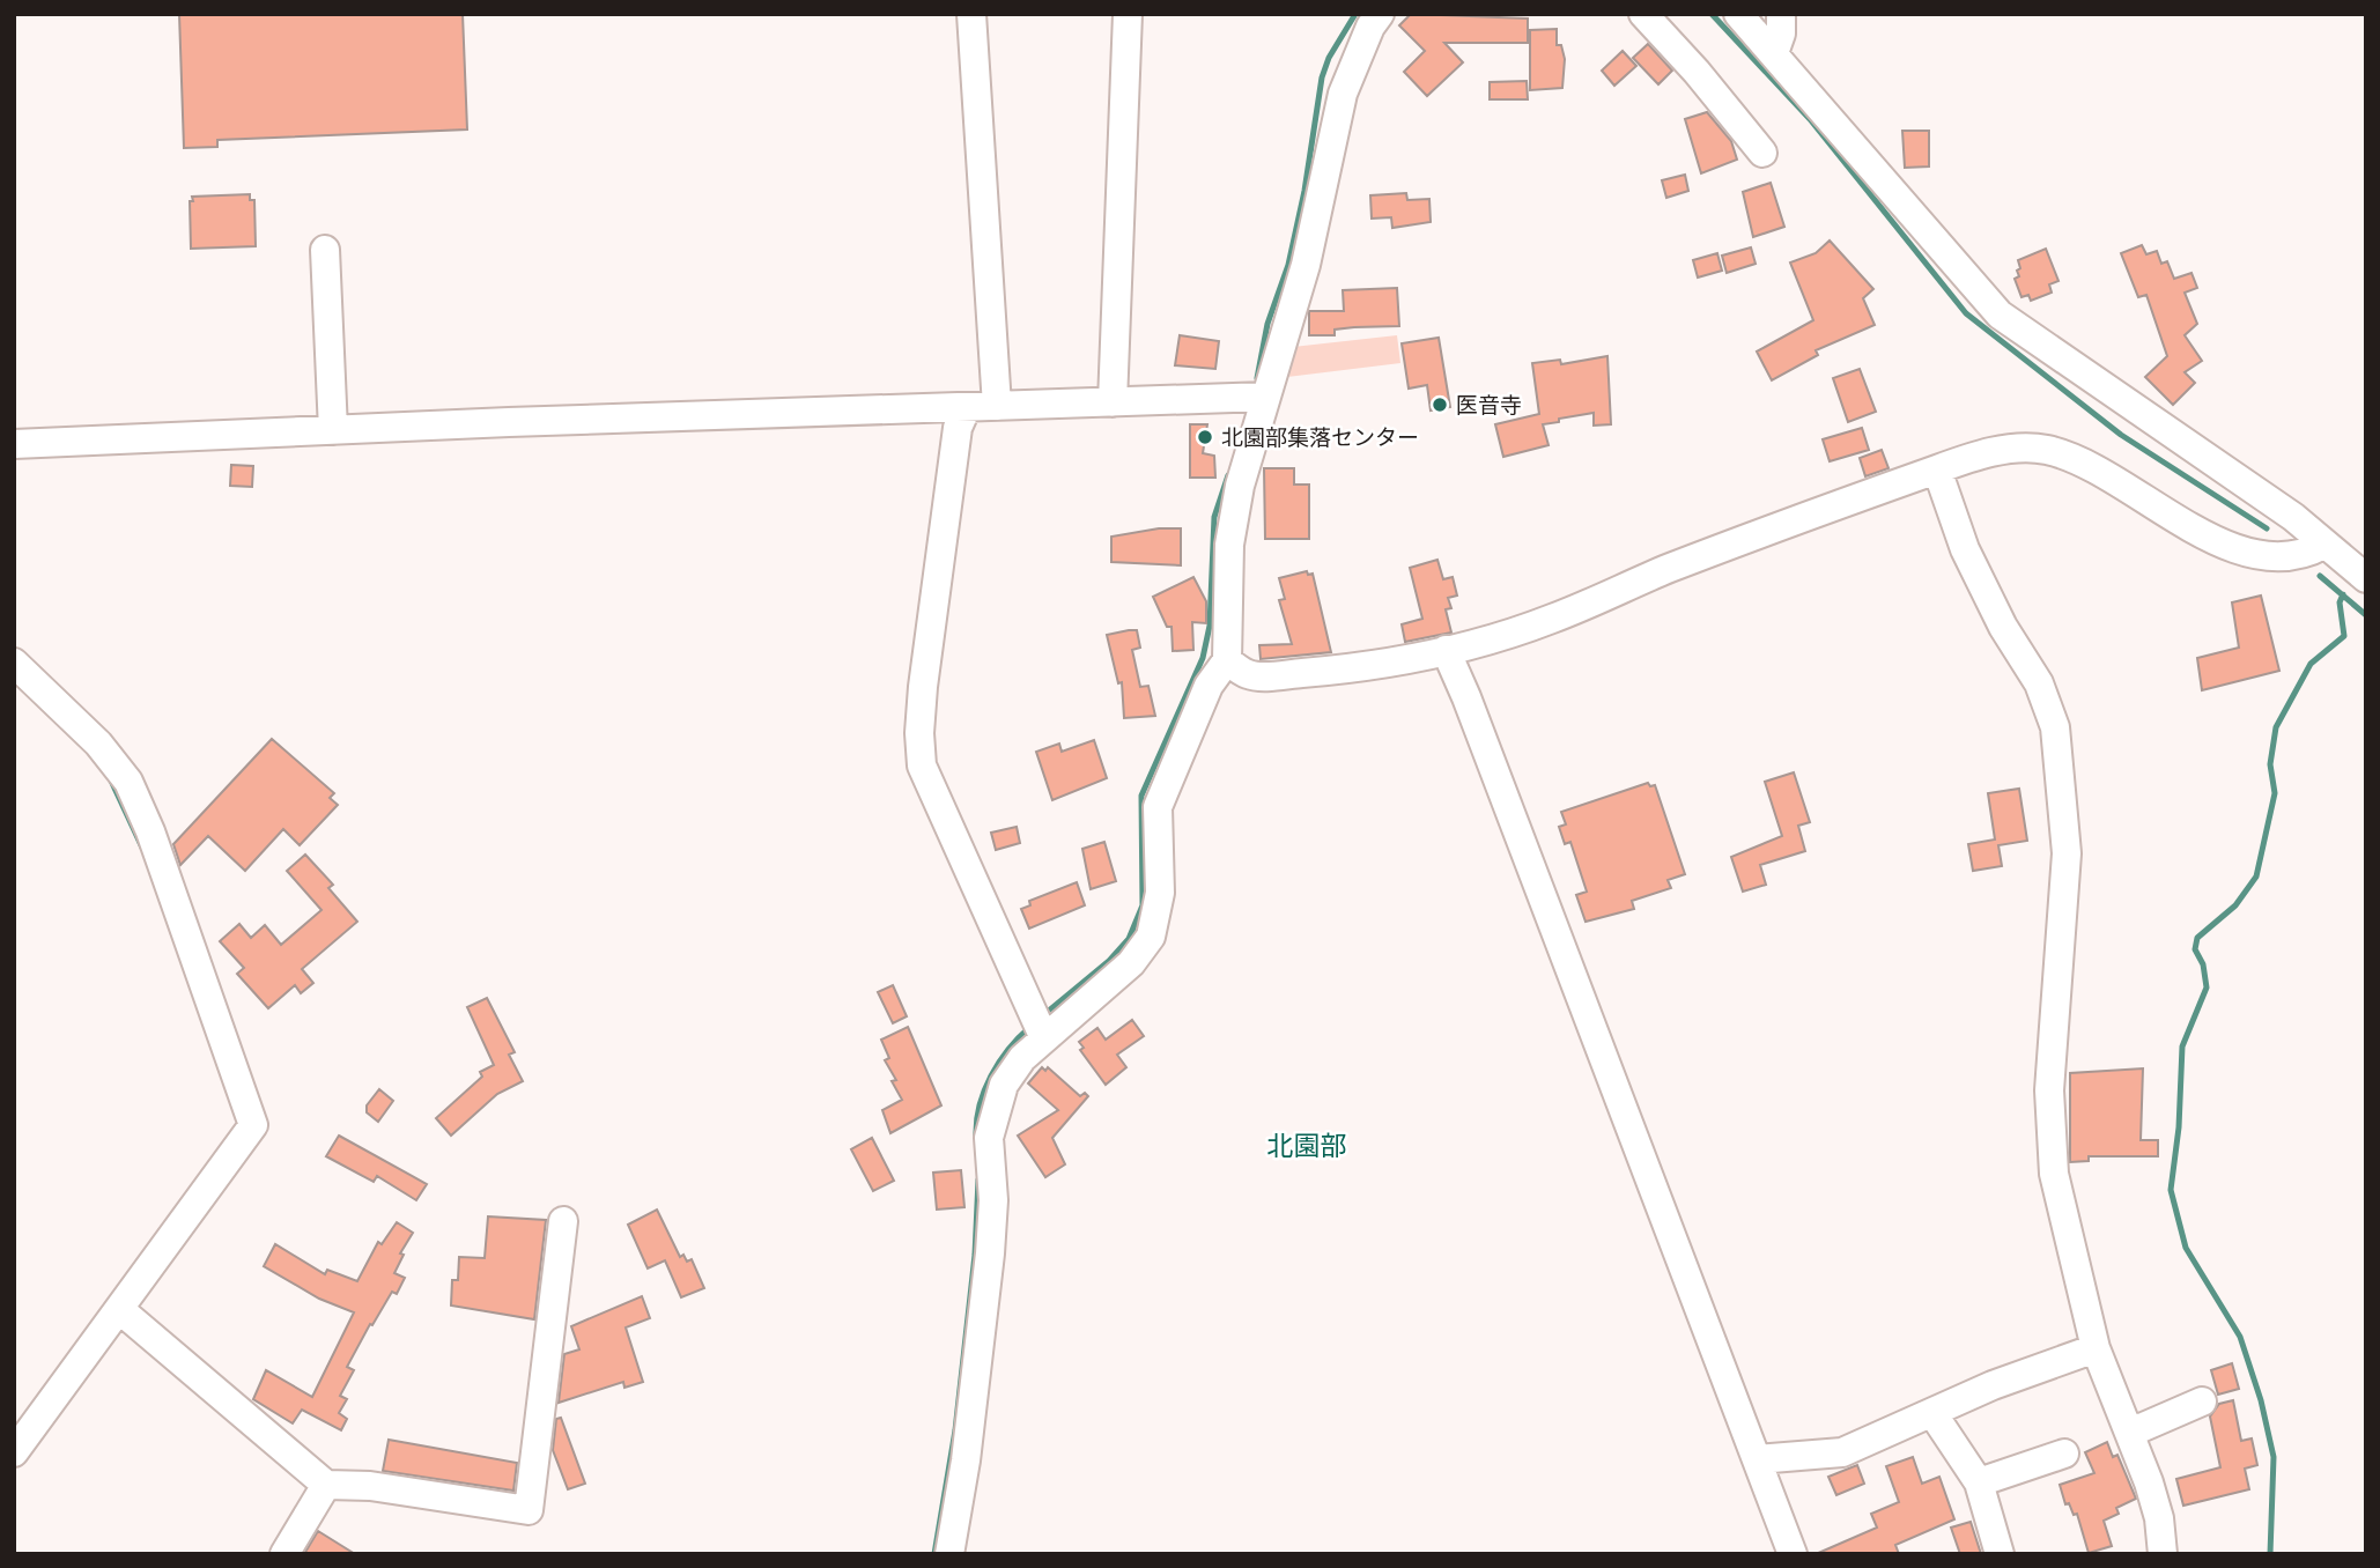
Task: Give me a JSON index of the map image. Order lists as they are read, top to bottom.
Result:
{
  "districts": ["北園部"],
  "places": ["医音寺", "北園部集落センター"]
}
